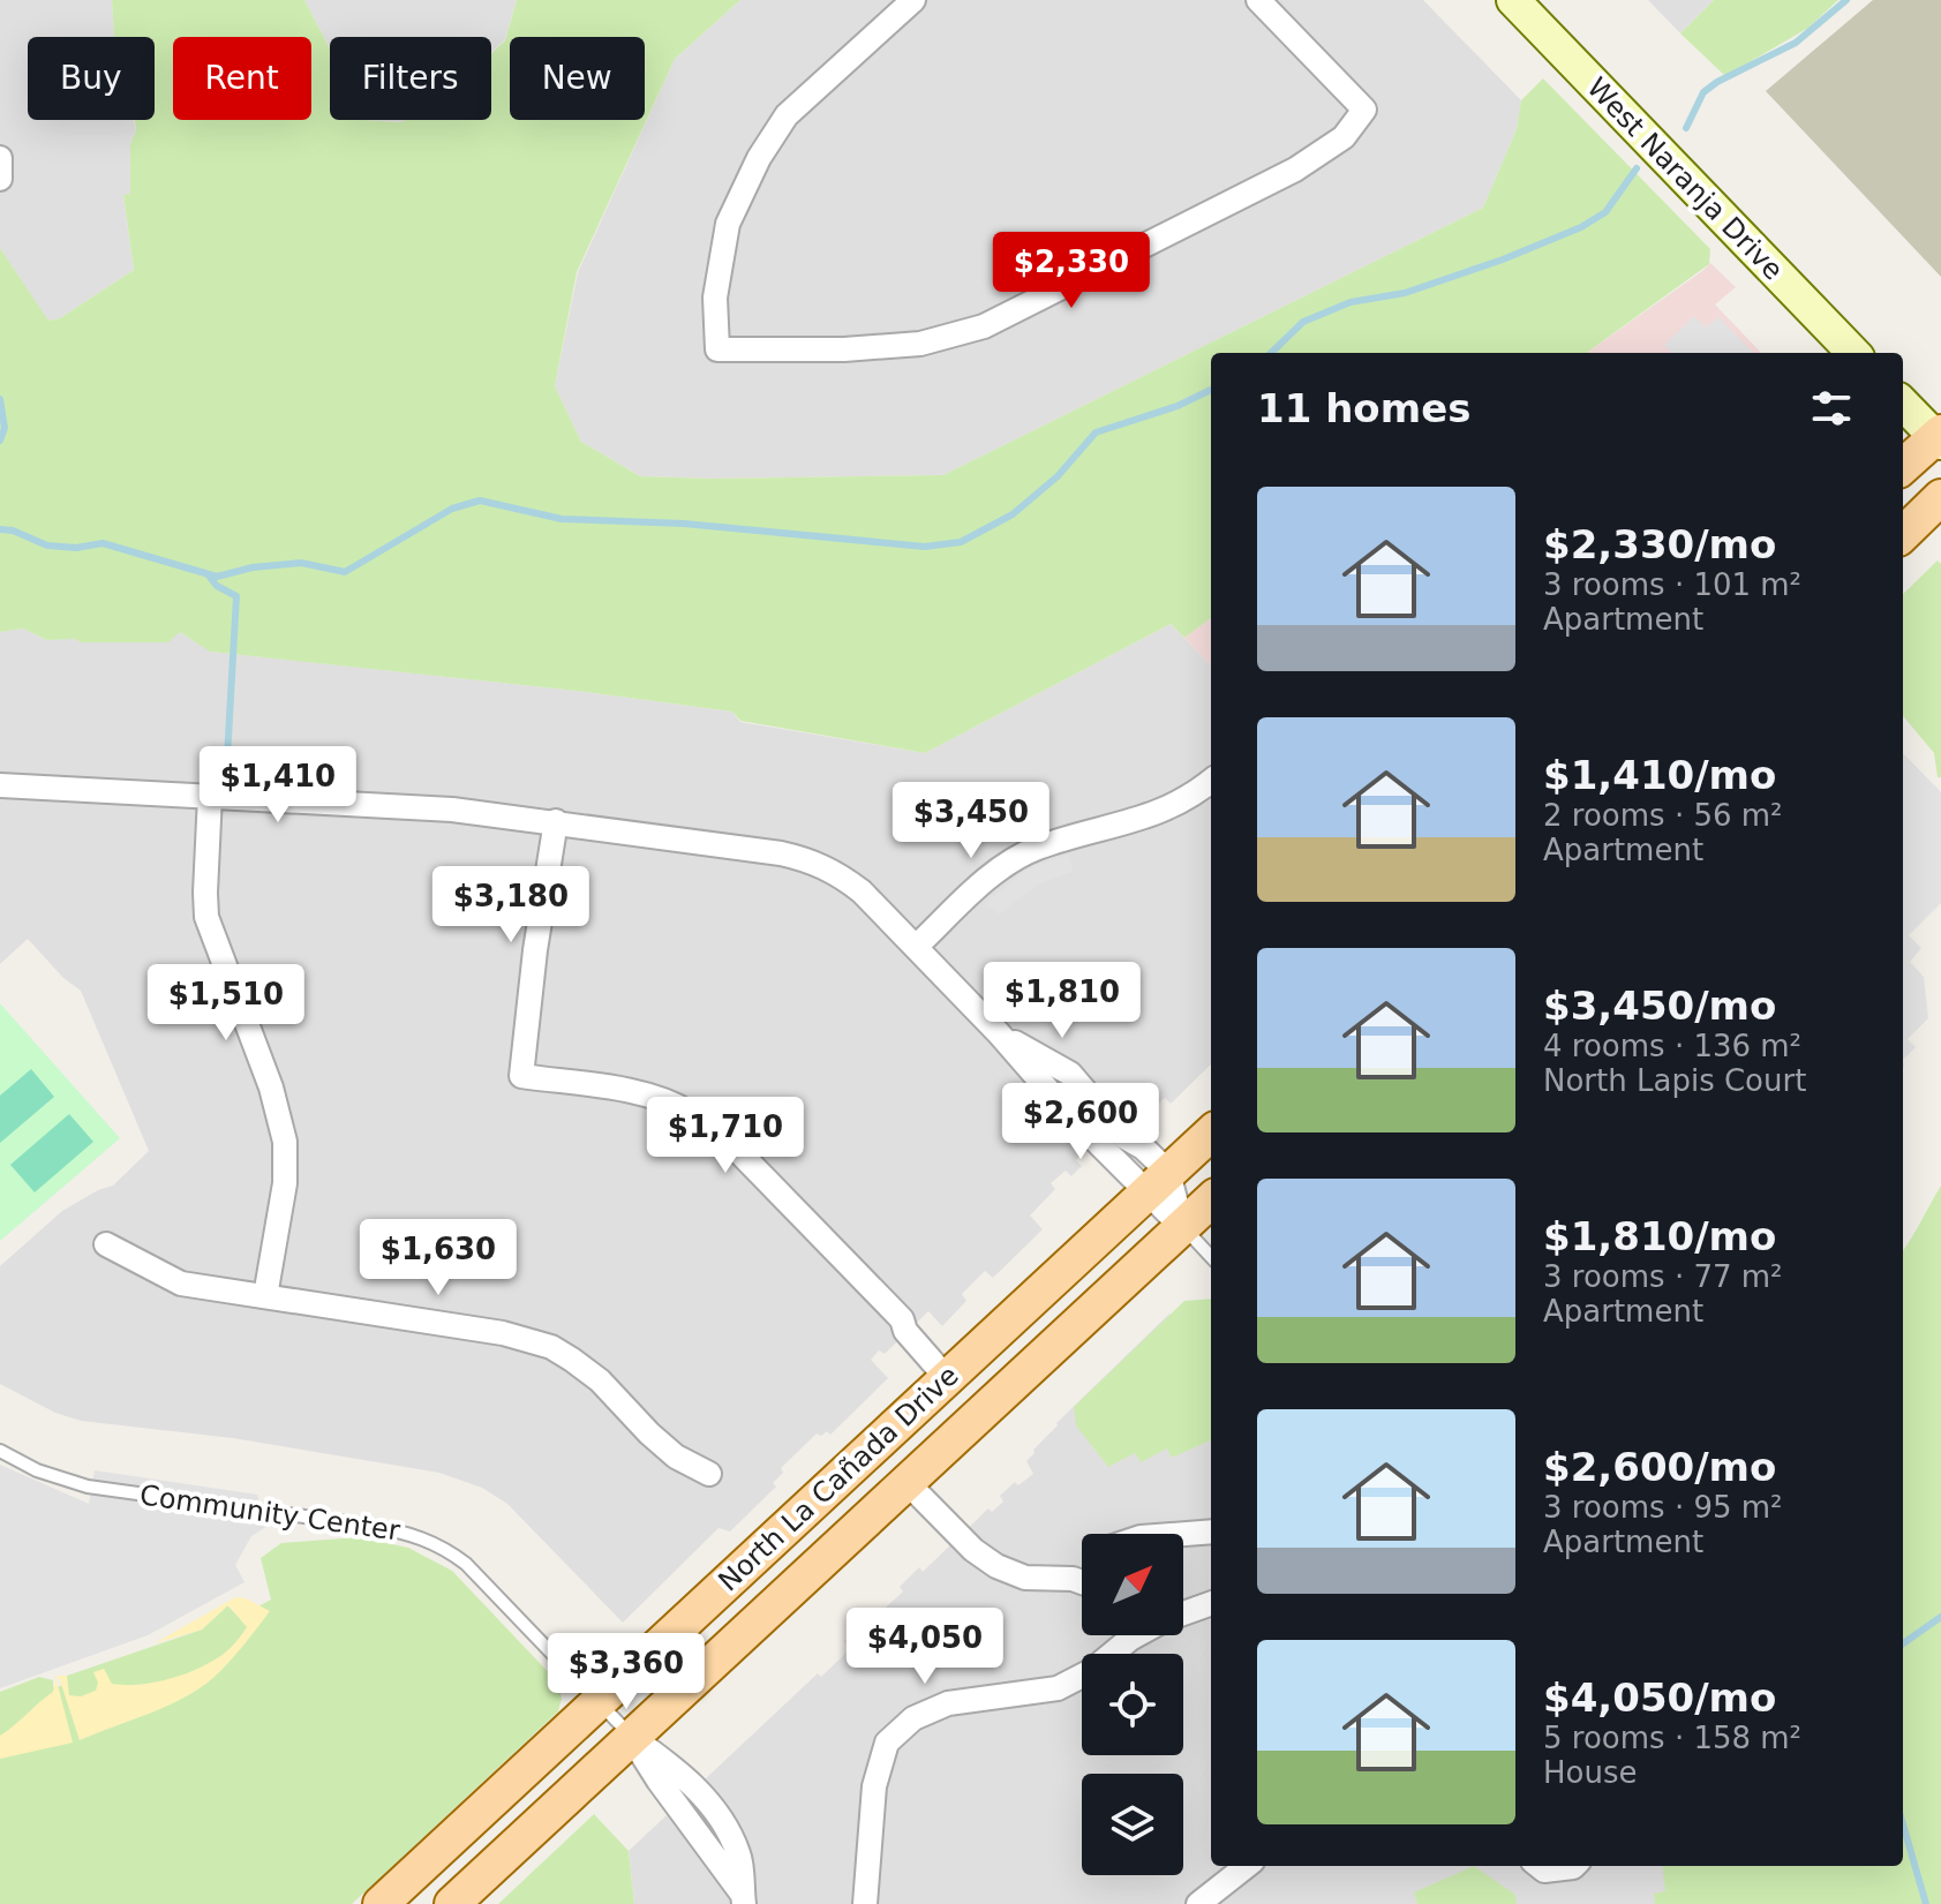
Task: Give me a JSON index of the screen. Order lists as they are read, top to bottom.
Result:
{
  "streets": {
    "main road": ["North La Cañada Drive"],
    "street": ["West Naranja Drive", "Community Center"]
  },
  "crossings": [
    ["North La Cañada Drive", "Community Center"]
  ],
  "north": "top right",
  "page": {
    "chip": [
      "Buy",
      "Rent",
      "Filters",
      "New"
    ],
    "price": [
      "$2,330",
      "$1,410",
      "$3,450",
      "$3,180",
      "$1,810",
      "$1,510",
      "$2,600",
      "$1,710",
      "$1,630",
      "$4,050",
      "$3,360"
    ],
    "heading": "11 homes",
    "list": [
      {
        "name": "$2,330/mo",
        "note": "3 rooms · 101 m² · Apartment"
      },
      {
        "name": "$1,410/mo",
        "note": "2 rooms · 56 m² · Apartment"
      },
      {
        "name": "$3,450/mo",
        "note": "4 rooms · 136 m² · North Lapis Court"
      },
      {
        "name": "$1,810/mo",
        "note": "3 rooms · 77 m² · Apartment"
      },
      {
        "name": "$2,600/mo",
        "note": "3 rooms · 95 m² · Apartment"
      },
      {
        "name": "$4,050/mo",
        "note": "5 rooms · 158 m² · House"
      }
    ]
  }
}
